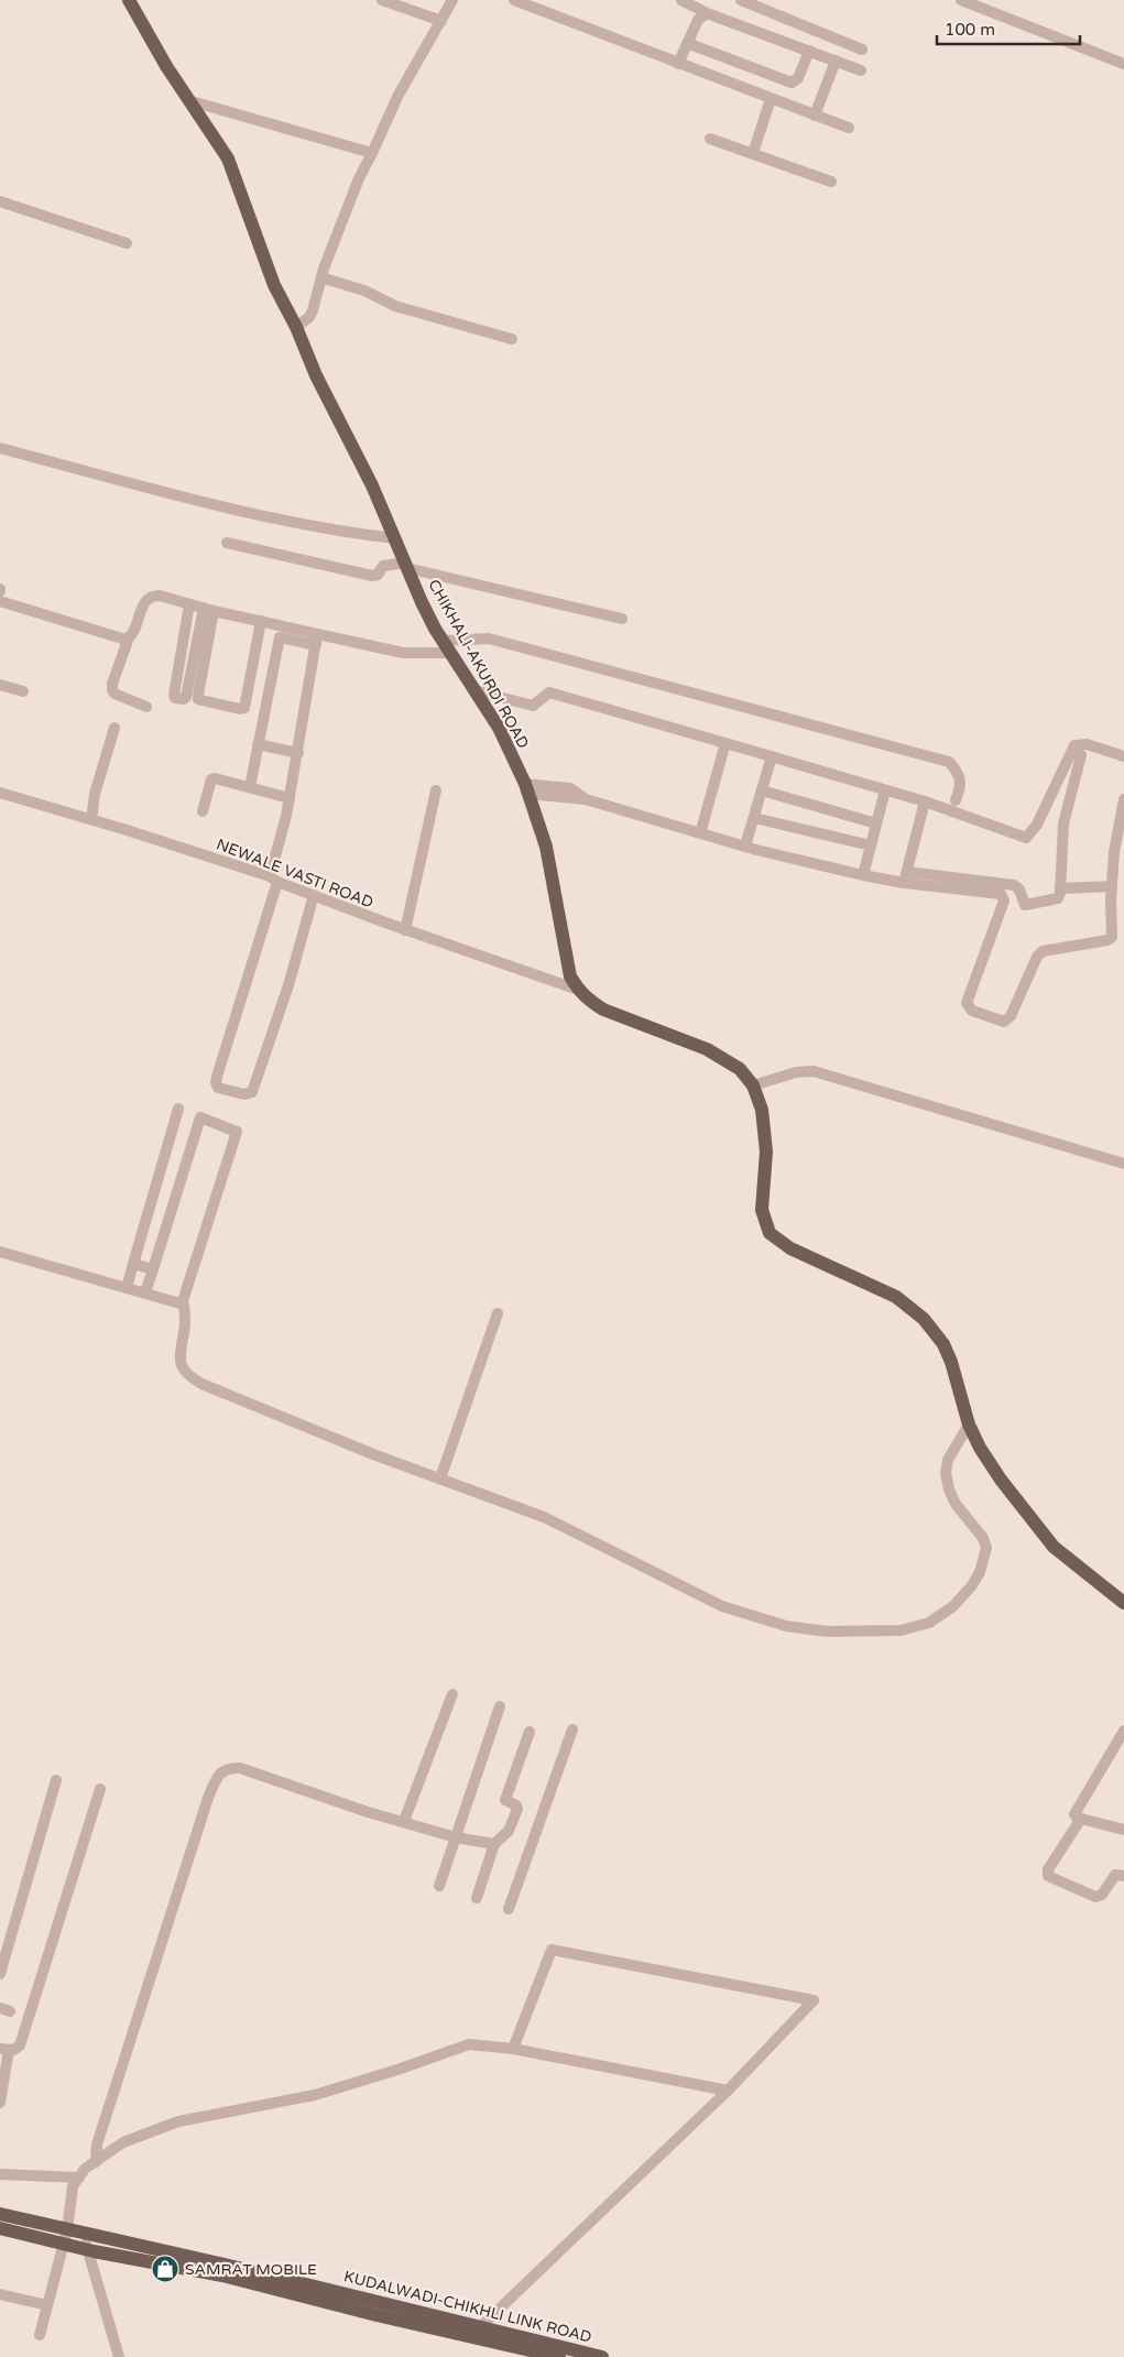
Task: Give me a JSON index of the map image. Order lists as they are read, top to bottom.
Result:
{
  "streets": {
    "main road": ["CHIKHALI-AKURDI ROAD", "KUDALWADI-CHIKHLI LINK ROAD"],
    "street": ["NEWALE VASTI ROAD"]
  },
  "crossings": [
    ["CHIKHALI-AKURDI ROAD", "NEWALE VASTI ROAD"]
  ],
  "places": {
    "shop": ["SAMRAT MOBILE"]
  },
  "scale_bar": "100 m"
}
